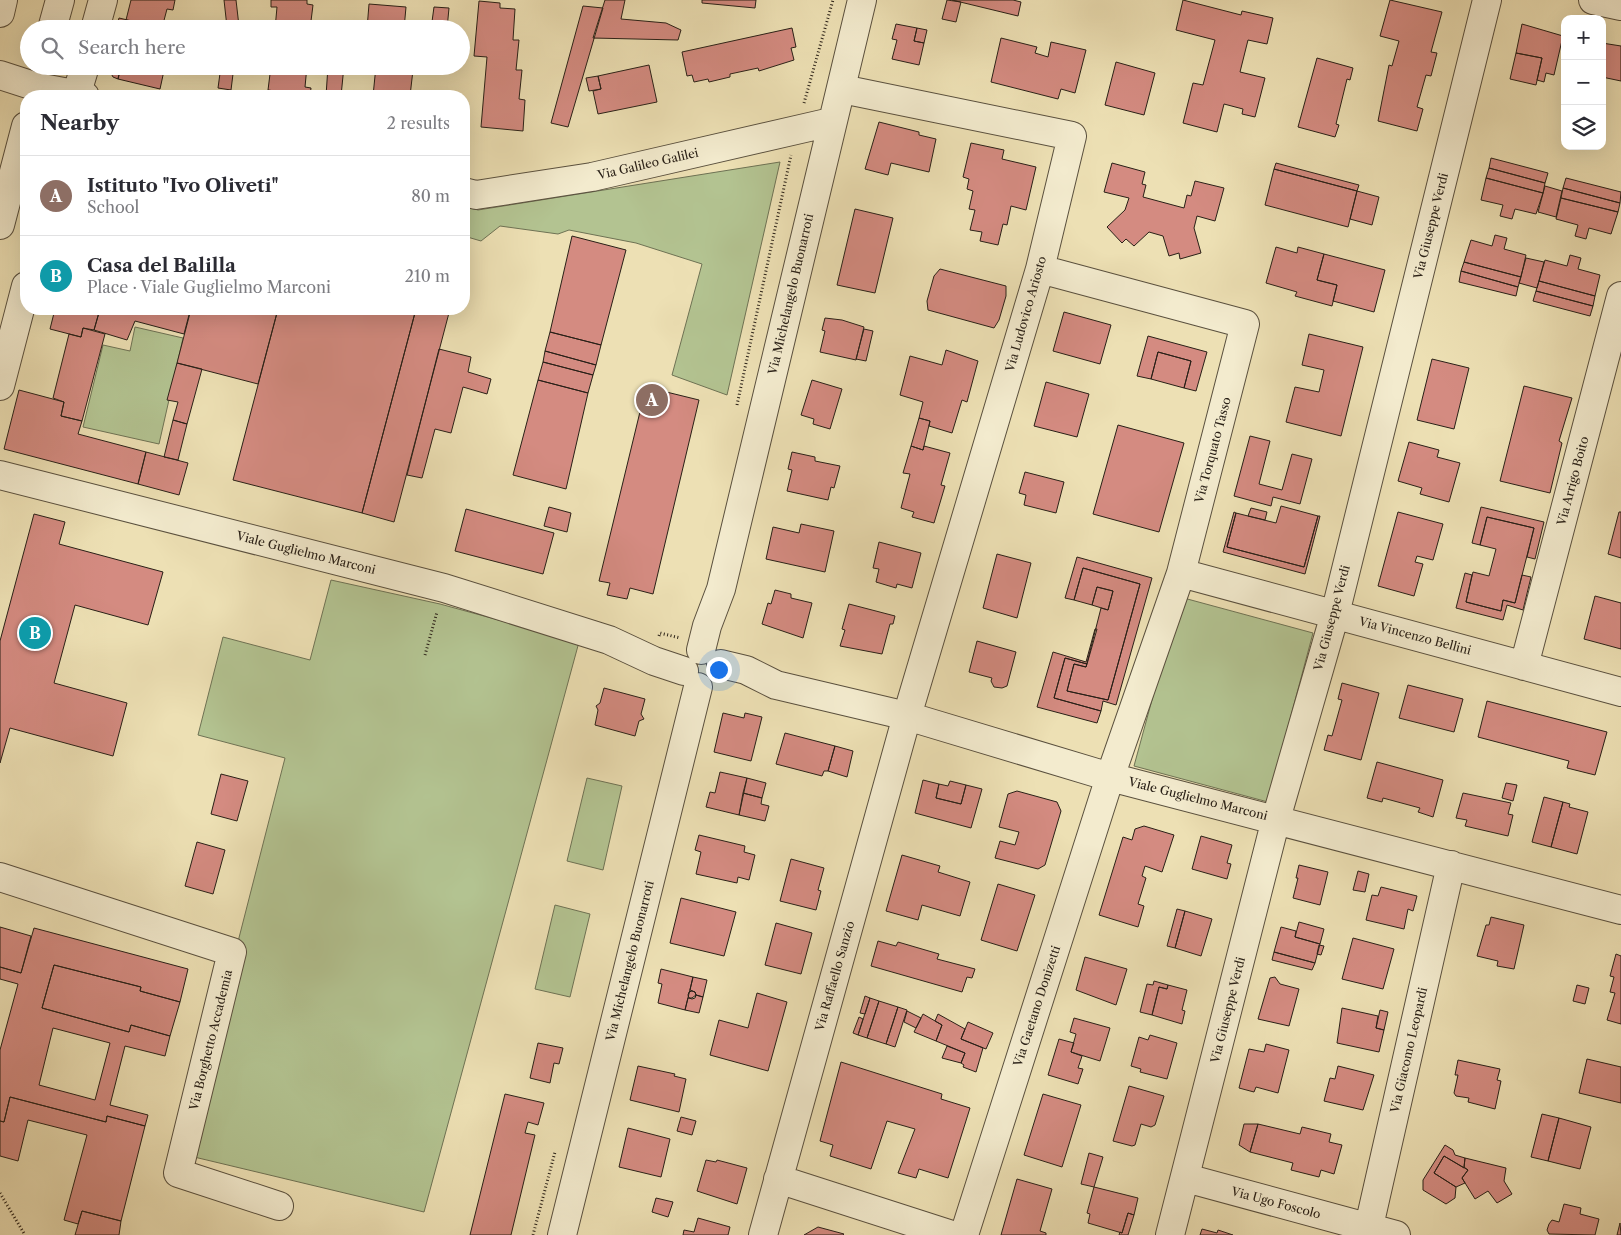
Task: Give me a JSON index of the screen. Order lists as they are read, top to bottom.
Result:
{
  "streets": {
    "street": [
      "Via Galileo Galilei",
      "Via Giuseppe Verdi",
      "Via Michelangelo Buonarroti",
      "Via Ludovico Ariosto",
      "Via Torquato Tasso",
      "Via Arrigo Boito",
      "Viale Guglielmo Marconi",
      "Via Vincenzo Bellini",
      "Via Raffaello Sanzio",
      "Via Gaetano Donizetti",
      "Via Borghetto Accademia",
      "Via Giacomo Leopardi",
      "Via Ugo Foscolo"
    ]
  },
  "crossings": [
    ["Via Galileo Galilei", "Via Michelangelo Buonarroti"],
    ["Via Giuseppe Verdi", "Viale Guglielmo Marconi"],
    ["Via Giuseppe Verdi", "Via Vincenzo Bellini"],
    ["Via Giuseppe Verdi", "Via Ugo Foscolo"],
    ["Via Michelangelo Buonarroti", "Via Ludovico Ariosto"],
    ["Via Michelangelo Buonarroti", "Viale Guglielmo Marconi"],
    ["Via Ludovico Ariosto", "Via Torquato Tasso"],
    ["Via Ludovico Ariosto", "Viale Guglielmo Marconi"],
    ["Via Ludovico Ariosto", "Via Raffaello Sanzio"],
    ["Via Torquato Tasso", "Viale Guglielmo Marconi"],
    ["Via Torquato Tasso", "Via Vincenzo Bellini"],
    ["Via Torquato Tasso", "Via Gaetano Donizetti"],
    ["Via Arrigo Boito", "Via Vincenzo Bellini"],
    ["Viale Guglielmo Marconi", "Via Raffaello Sanzio"],
    ["Viale Guglielmo Marconi", "Via Gaetano Donizetti"],
    ["Viale Guglielmo Marconi", "Via Giacomo Leopardi"],
    ["Via Giacomo Leopardi", "Via Ugo Foscolo"]
  ],
  "page": {
    "map_buttons": ["+", "−"],
    "search": "Search here",
    "heading": ["Nearby", "2 results"],
    "list": [
      {
        "mark": "A",
        "name": "Istituto \"Ivo Oliveti\"",
        "note": "School",
        "value": "80 m"
      },
      {
        "mark": "B",
        "name": "Casa del Balilla",
        "note": "Place · Viale Guglielmo Marconi",
        "value": "210 m"
      }
    ],
    "pins": ["A", "B"]
  }
}
